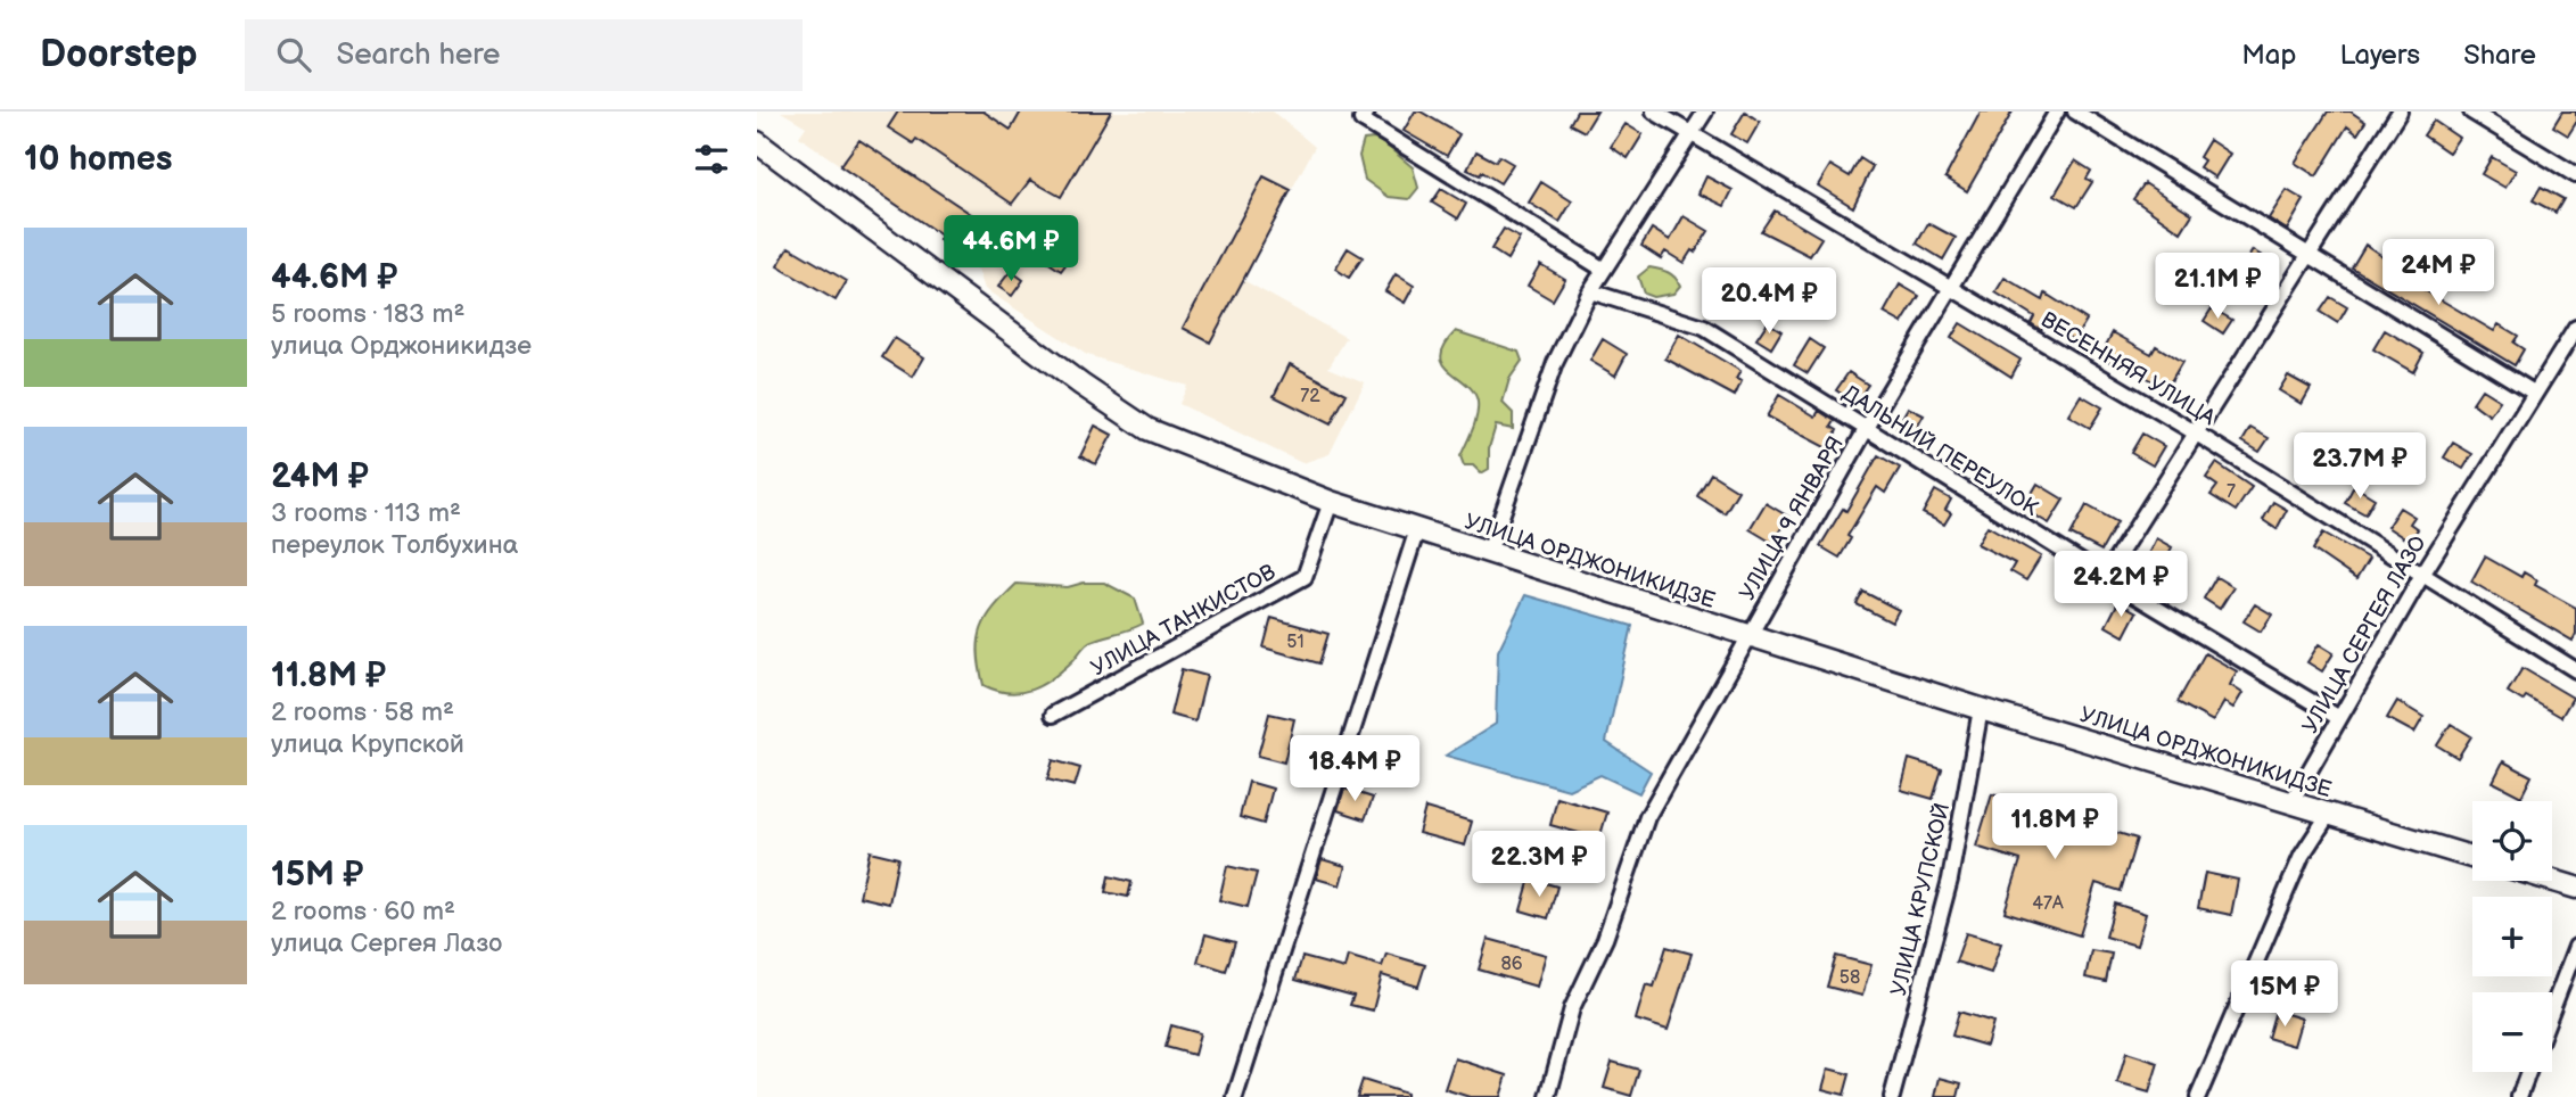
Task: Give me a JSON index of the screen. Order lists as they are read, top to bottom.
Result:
{
  "streets": {
    "main road": ["УЛИЦА ОРДЖОНИКИДЗЕ"],
    "street": [
      "ВЕСЕННЯЯ УЛИЦА",
      "ДАЛЬНИЙ ПЕРЕУЛОК",
      "УЛИЦА 9 ЯНВАРЯ",
      "УЛИЦА ТАНКИСТОВ",
      "УЛИЦА СЕРГЕЯ ЛАЗО",
      "УЛИЦА КРУПСКОЙ"
    ]
  },
  "crossings": [
    ["ВЕСЕННЯЯ УЛИЦА", "УЛИЦА 9 ЯНВАРЯ"],
    ["ВЕСЕННЯЯ УЛИЦА", "УЛИЦА СЕРГЕЯ ЛАЗО"],
    ["ДАЛЬНИЙ ПЕРЕУЛОК", "УЛИЦА 9 ЯНВАРЯ"],
    ["ДАЛЬНИЙ ПЕРЕУЛОК", "УЛИЦА СЕРГЕЯ ЛАЗО"],
    ["УЛИЦА 9 ЯНВАРЯ", "УЛИЦА ОРДЖОНИКИДЗЕ"],
    ["УЛИЦА ОРДЖОНИКИДЗЕ", "УЛИЦА ТАНКИСТОВ"],
    ["УЛИЦА ОРДЖОНИКИДЗЕ", "УЛИЦА СЕРГЕЯ ЛАЗО"],
    ["УЛИЦА ОРДЖОНИКИДЗЕ", "УЛИЦА КРУПСКОЙ"]
  ],
  "house_numbers": [
    "72",
    "7",
    "51",
    "47А",
    "86",
    "58"
  ],
  "page": {
    "header": "Doorstep",
    "search": "Search here",
    "nav": ["Map", "Layers", "Share"],
    "heading": "10 homes",
    "list": [
      {
        "name": "44.6M ₽",
        "note": "5 rooms · 183 m² · улица Орджоникидзе"
      },
      {
        "name": "24M ₽",
        "note": "3 rooms · 113 m² · переулок Толбухина"
      },
      {
        "name": "11.8M ₽",
        "note": "2 rooms · 58 m² · улица Крупской"
      },
      {
        "name": "15M ₽",
        "note": "2 rooms · 60 m² · улица Сергея Лазо"
      }
    ],
    "price": [
      "44.6M ₽",
      "24M ₽",
      "21.1M ₽",
      "20.4M ₽",
      "23.7M ₽",
      "24.2M ₽",
      "18.4M ₽",
      "11.8M ₽",
      "22.3M ₽",
      "15M ₽"
    ],
    "map_buttons": ["+", "−"]
  }
}
